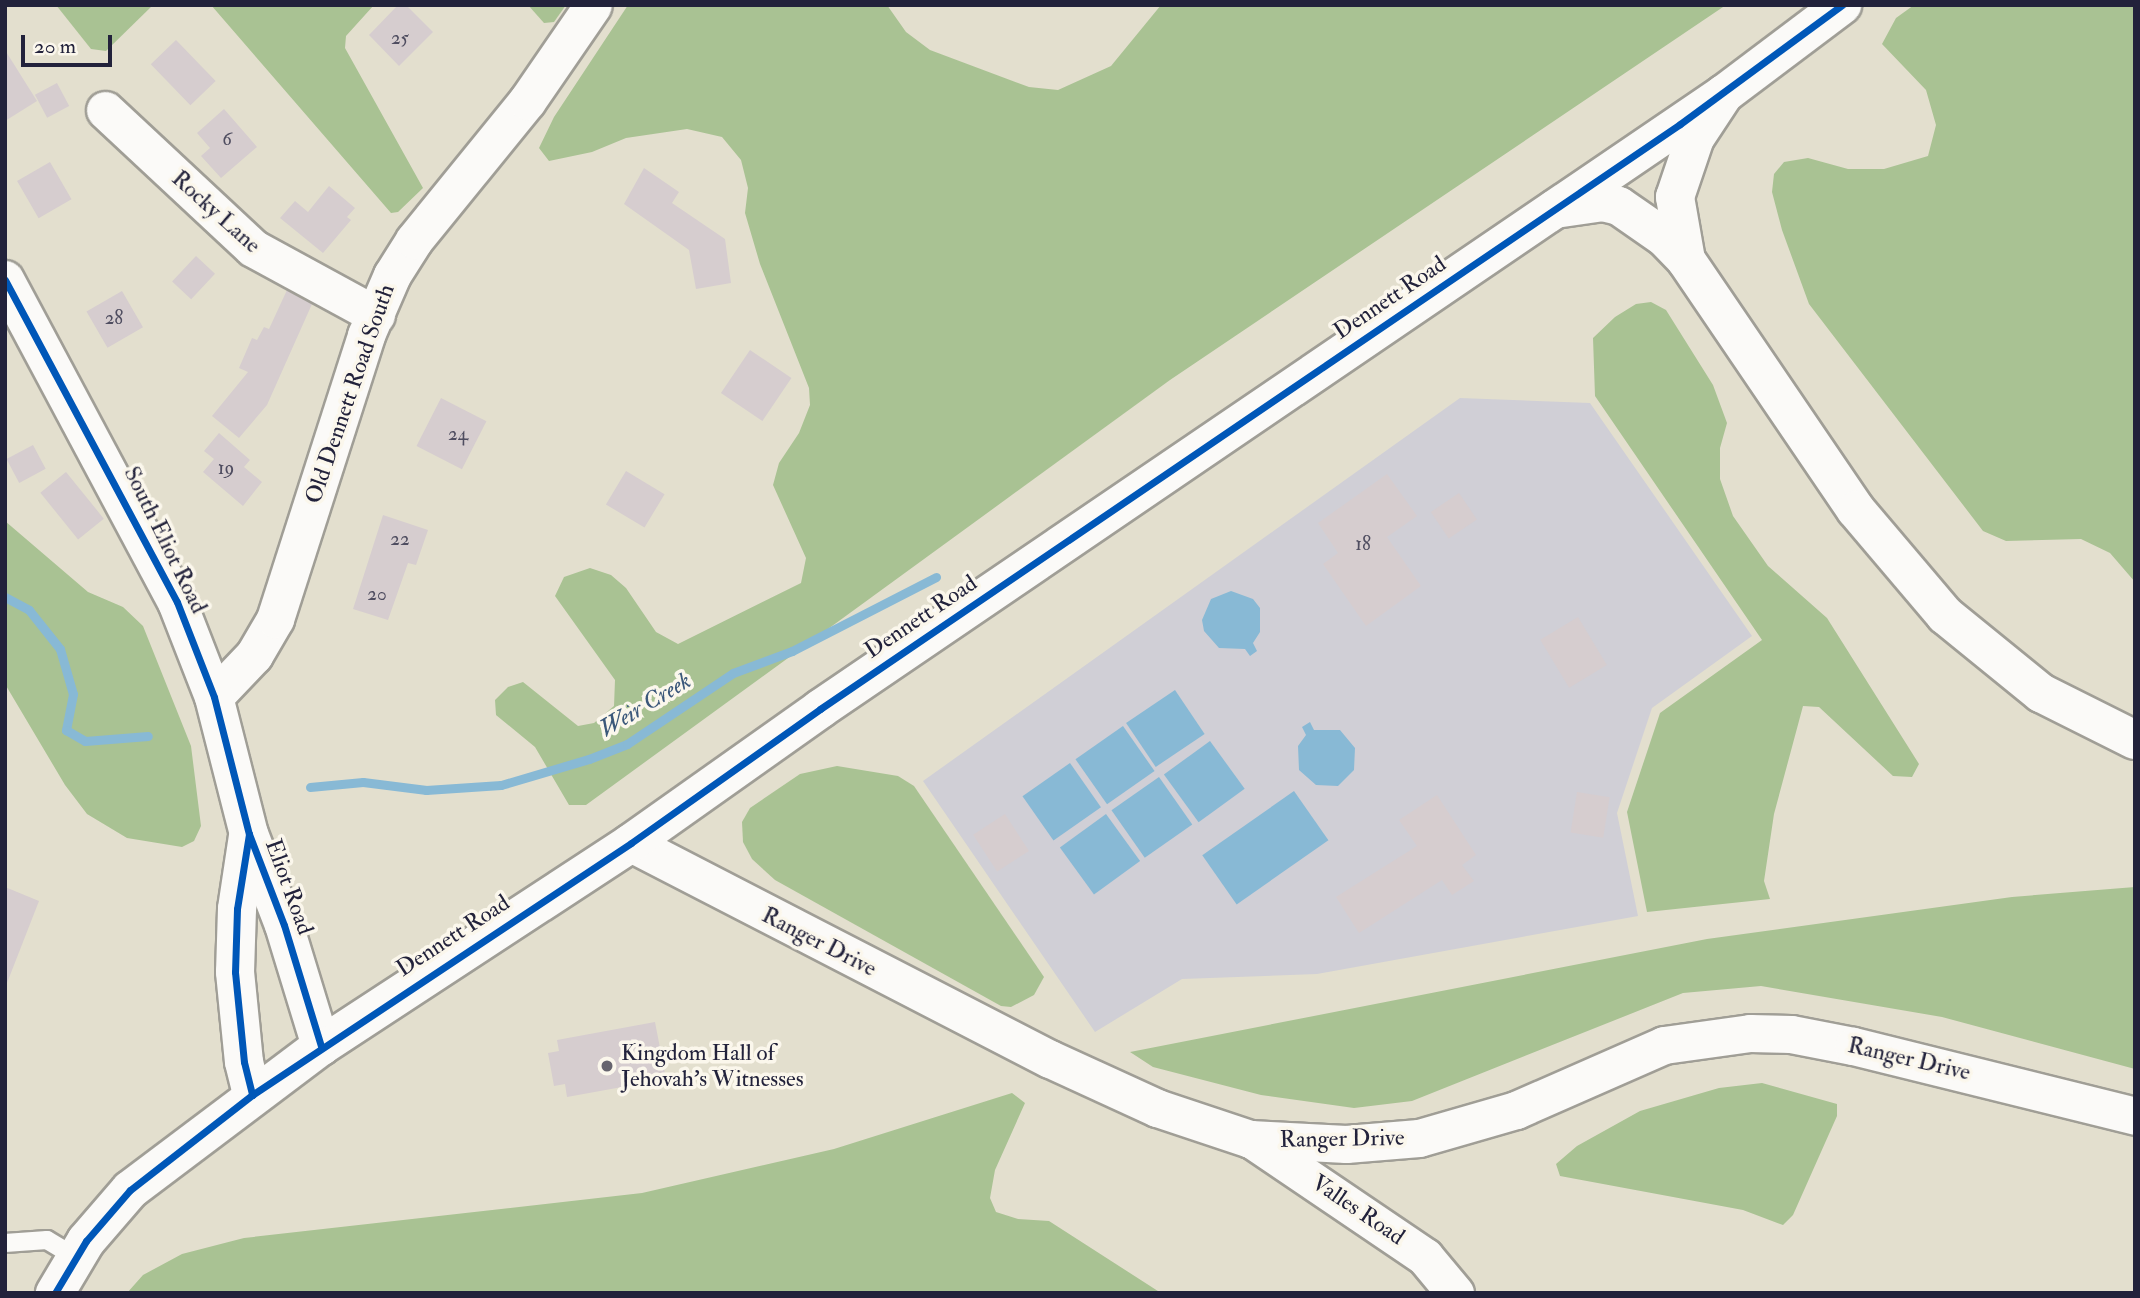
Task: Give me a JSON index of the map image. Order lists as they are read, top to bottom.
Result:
{
  "streets": {
    "main road": ["Dennett Road", "South Eliot Road", "Eliot Road"],
    "street": [
      "Rocky Lane",
      "Old Dennett Road South",
      "Ranger Drive",
      "Valles Road"
    ]
  },
  "crossings": [
    ["Rocky Lane", "Old Dennett Road South"],
    ["Dennett Road", "Eliot Road"],
    ["Dennett Road", "Ranger Drive"],
    ["Old Dennett Road South", "South Eliot Road"],
    ["South Eliot Road", "Eliot Road"],
    ["Ranger Drive", "Valles Road"]
  ],
  "water": ["Weir Creek"],
  "places": ["Kingdom Hall of Jehovah’s Witnesses"],
  "house_numbers": [
    "25",
    "6",
    "28",
    "24",
    "19",
    "22",
    "18",
    "20"
  ],
  "scale_bar": "20 m"
}
